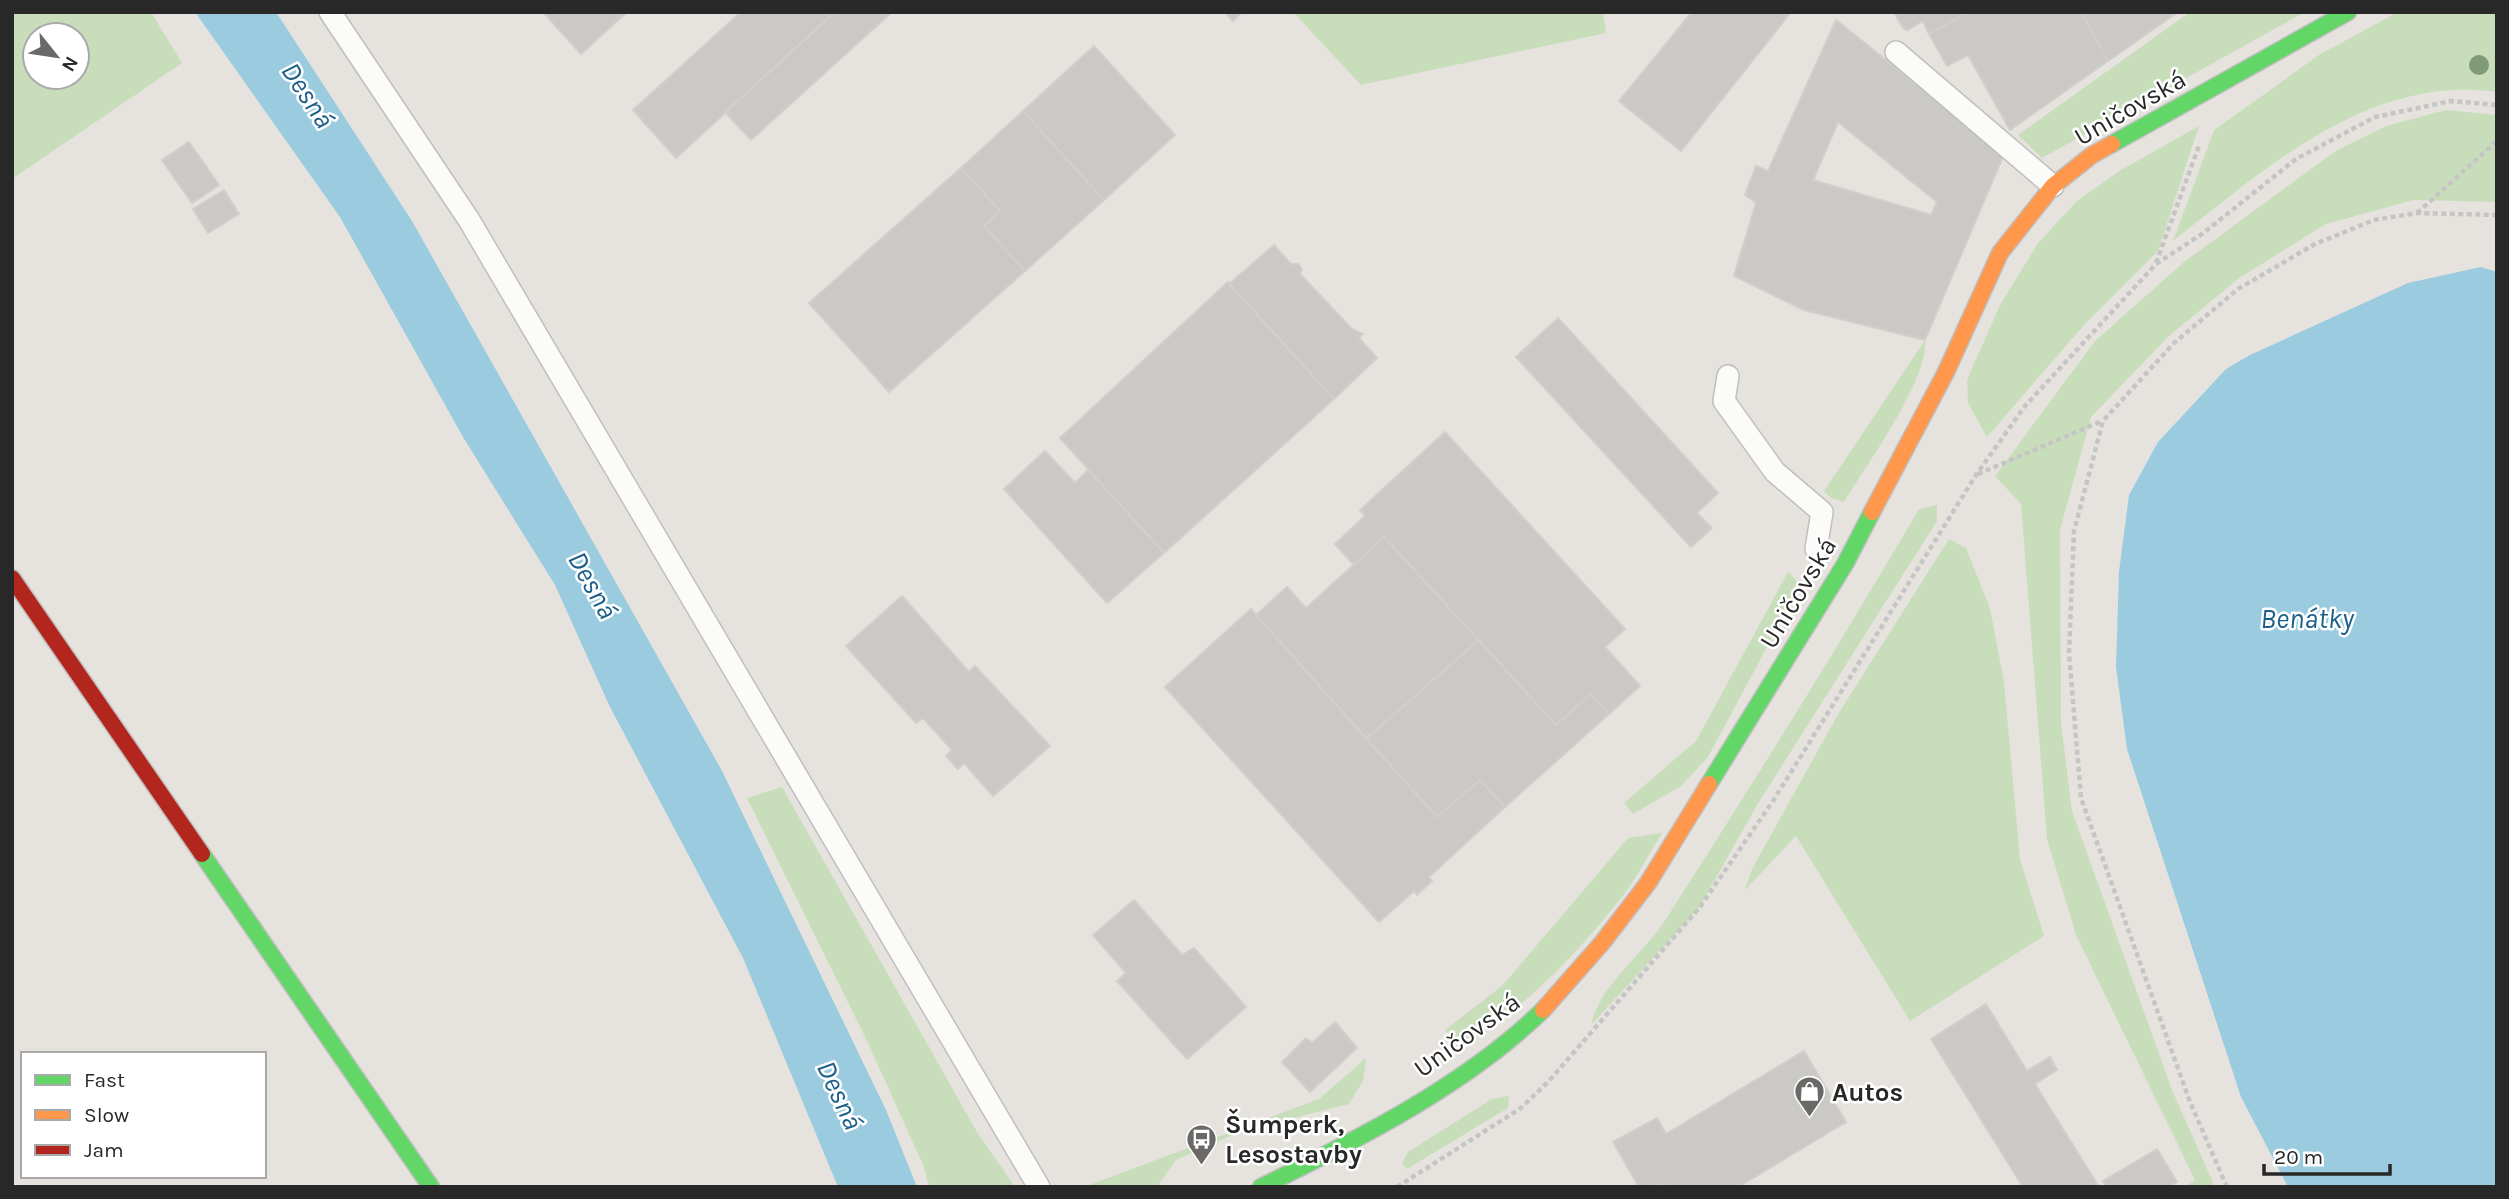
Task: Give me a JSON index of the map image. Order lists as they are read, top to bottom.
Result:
{
  "streets": {
    "main road": ["Uničovská"]
  },
  "water": ["Desná", "Benátky"],
  "places": {
    "shop": ["Autos"],
    "bus stop": ["Šumperk, Lesostavby"]
  },
  "legend": ["Fast", "Slow", "Jam"],
  "scale_bar": "20 m",
  "north": "bottom right"
}
